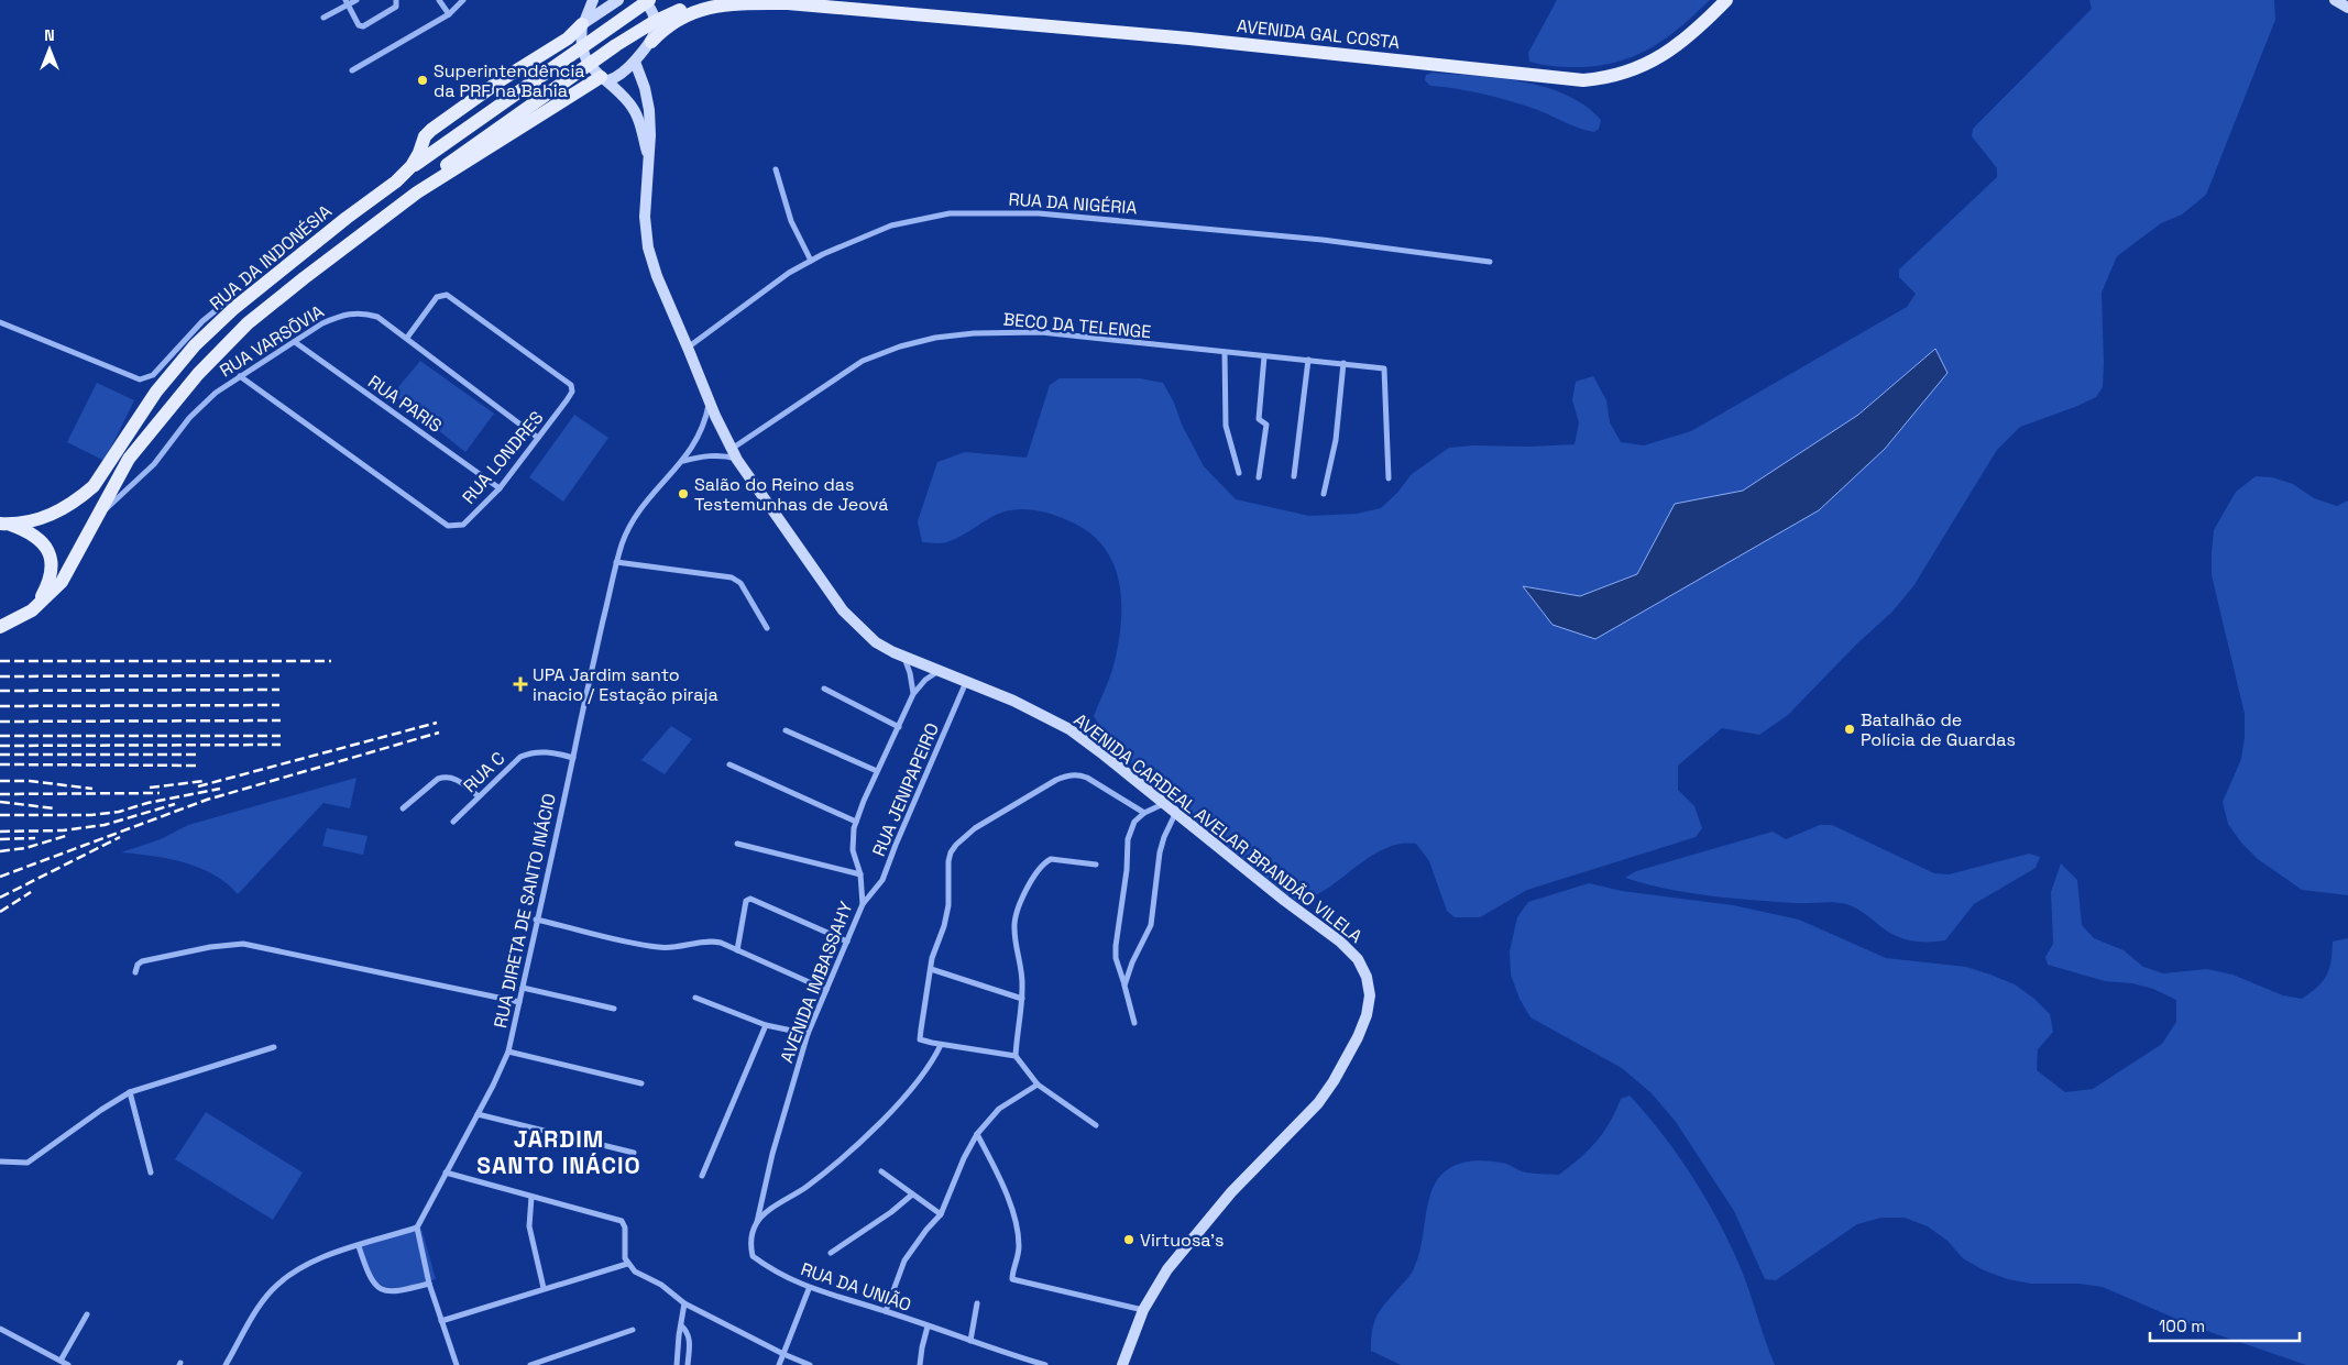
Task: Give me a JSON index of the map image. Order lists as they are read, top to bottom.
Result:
{
  "streets": {
    "main road": ["AVENIDA GAL COSTA", "RUA DA INDONÉSIA", "AVENIDA CARDEAL AVELAR BRANDÃO VILELA"],
    "street": [
      "RUA DA NIGÉRIA",
      "BECO DA TELENGE",
      "RUA VARSŌVIA",
      "RUA PARIS",
      "RUA LONDRES",
      "RUA C",
      "RUA JENIPAPEIRO",
      "RUA DIRETA DE SANTO INÁCIO",
      "AVENIDA IMBASSAHY",
      "RUA DA UNIÃO"
    ]
  },
  "crossings": [
    ["AVENIDA GAL COSTA", "RUA DA INDONÉSIA"],
    ["AVENIDA GAL COSTA", "AVENIDA CARDEAL AVELAR BRANDÃO VILELA"],
    ["RUA DA NIGÉRIA", "AVENIDA CARDEAL AVELAR BRANDÃO VILELA"],
    ["RUA DA INDONÉSIA", "RUA VARSŌVIA"],
    ["RUA DA INDONÉSIA", "AVENIDA CARDEAL AVELAR BRANDÃO VILELA"],
    ["BECO DA TELENGE", "AVENIDA CARDEAL AVELAR BRANDÃO VILELA"],
    ["RUA VARSŌVIA", "RUA PARIS"],
    ["RUA VARSŌVIA", "RUA LONDRES"],
    ["RUA PARIS", "RUA LONDRES"],
    ["RUA C", "RUA DIRETA DE SANTO INÁCIO"],
    ["RUA JENIPAPEIRO", "AVENIDA CARDEAL AVELAR BRANDÃO VILELA"],
    ["RUA JENIPAPEIRO", "AVENIDA IMBASSAHY"],
    ["AVENIDA CARDEAL AVELAR BRANDÃO VILELA", "RUA DIRETA DE SANTO INÁCIO"],
    ["AVENIDA CARDEAL AVELAR BRANDÃO VILELA", "AVENIDA IMBASSAHY"],
    ["AVENIDA IMBASSAHY", "RUA DA UNIÃO"]
  ],
  "districts": ["JARDIM SANTO INÁCIO"],
  "places": {
    "other": [
      "Superintendência da PRF na Bahia",
      "Salão do Reino das Testemunhas de Jeová",
      "Batalhão de Polícia de Guardas",
      "Virtuosa's"
    ],
    "health": ["UPA Jardim santo inacio / Estação piraja"]
  },
  "scale_bar": "100 m",
  "north": "top"
}
